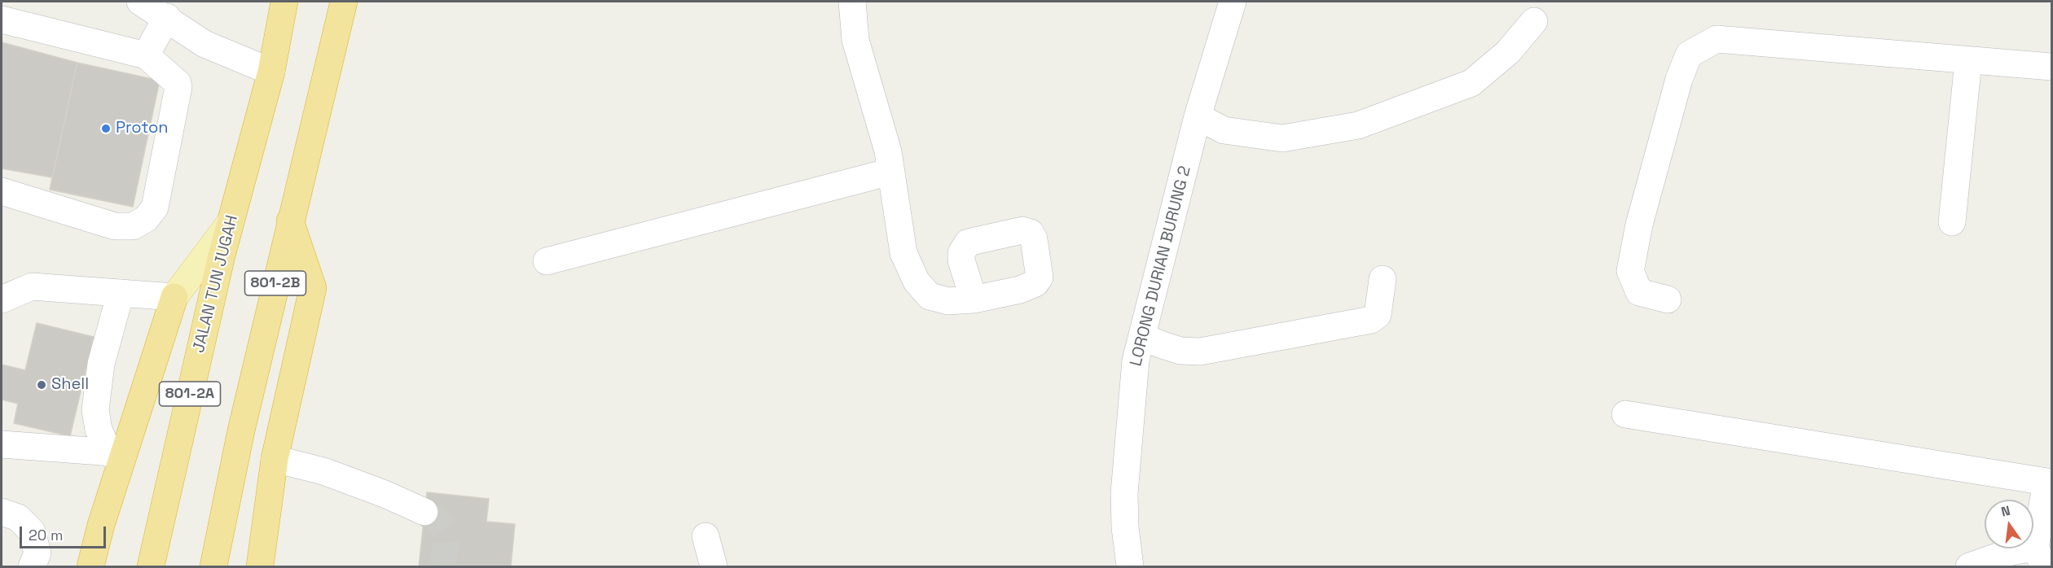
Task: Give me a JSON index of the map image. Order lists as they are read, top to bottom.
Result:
{
  "streets": {
    "highway": ["801-2B", "JALAN TUN JUGAH", "801-2A"],
    "street": ["LORONG DURIAN BURUNG 2"]
  },
  "places": ["Proton", "Shell"],
  "scale_bar": "20 m",
  "north": "top"
}
